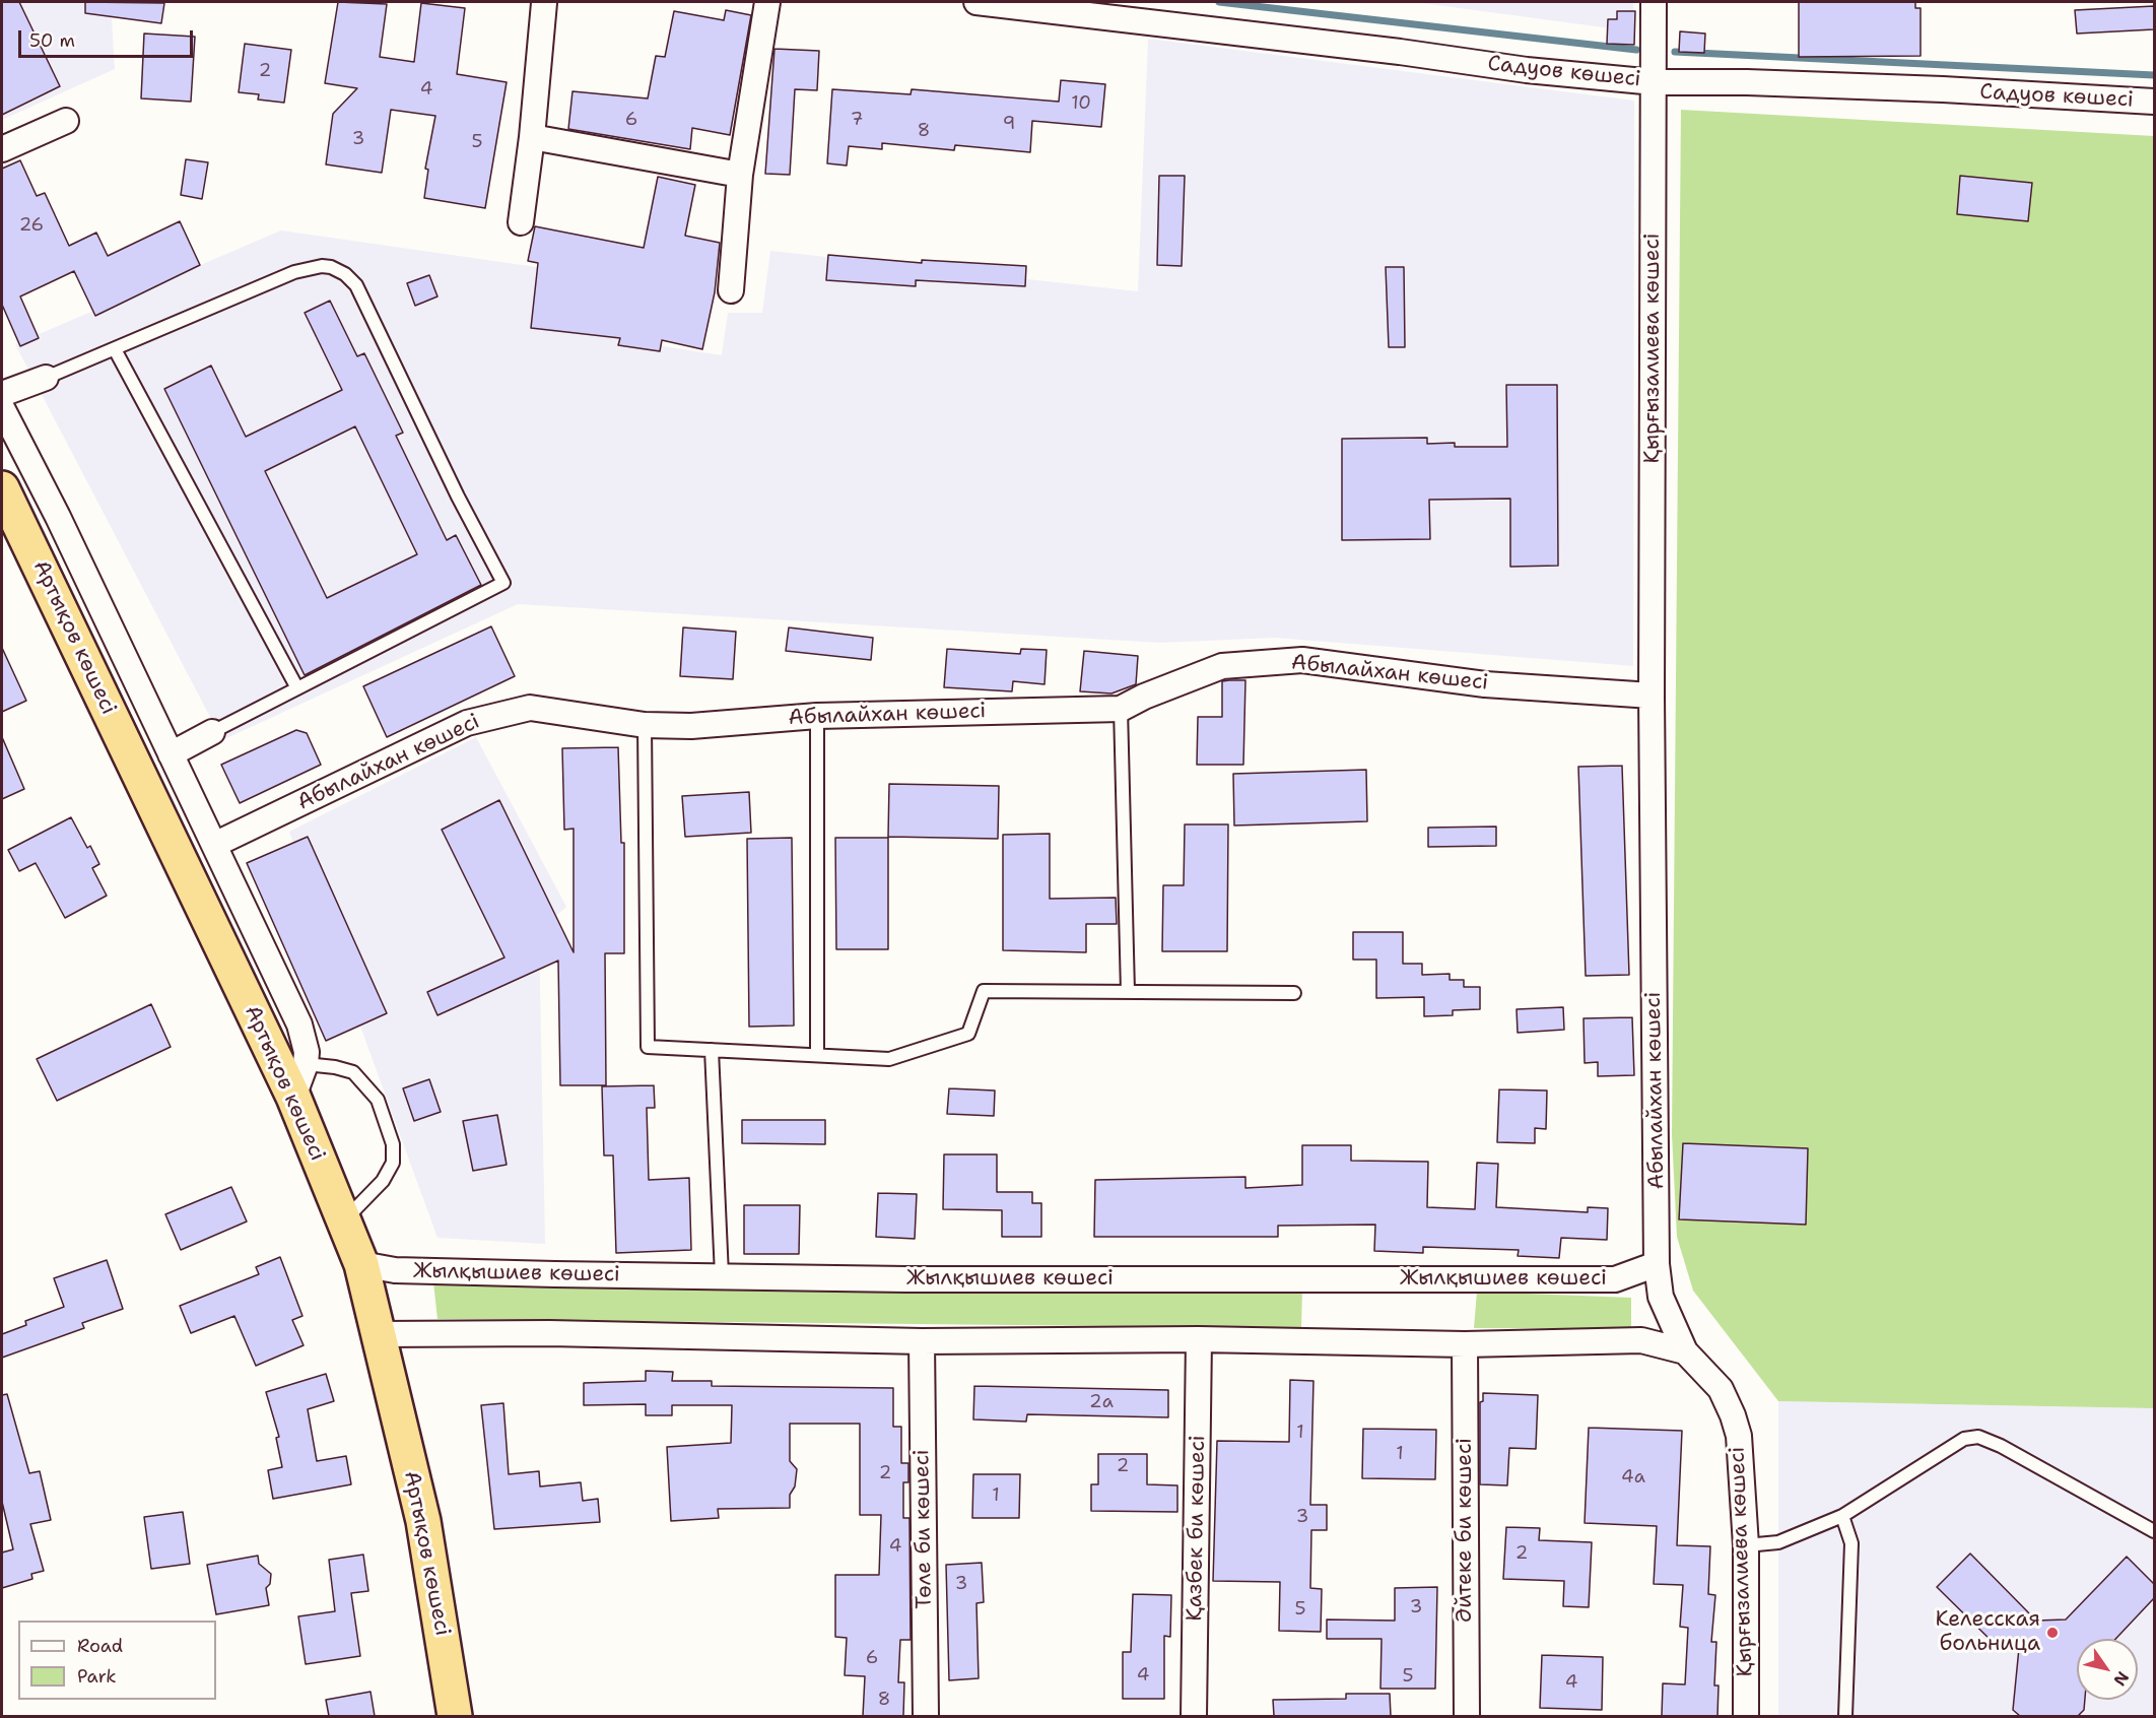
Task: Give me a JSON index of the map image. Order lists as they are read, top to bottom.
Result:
{
  "streets": {
    "highway": ["Артықов көшесі"],
    "street": [
      "Садуов көшесі",
      "Қырғызалиева көшесі",
      "Абылайхан көшесі",
      "Жылқышиев көшесі",
      "Қазбек би көшесі",
      "Төле би көшесі",
      "Әйтеке би көшесі"
    ]
  },
  "crossings": [
    ["Садуов көшесі", "Қырғызалиева көшесі"],
    ["Қырғызалиева көшесі", "Абылайхан көшесі"],
    ["Артықов көшесі", "Жылқышиев көшесі"],
    ["Абылайхан көшесі", "Жылқышиев көшесі"]
  ],
  "places": ["Келесская больница"],
  "house_numbers": [
    "2",
    "4",
    "10",
    "6",
    "7",
    "9",
    "8",
    "3",
    "5",
    "26",
    "2а",
    "1",
    "1",
    "2",
    "2",
    "4а",
    "1",
    "3",
    "4",
    "2",
    "3",
    "3",
    "5",
    "6",
    "4",
    "5",
    "4",
    "8"
  ],
  "legend": ["Road", "Park"],
  "scale_bar": "50 m",
  "north": "bottom right"
}
